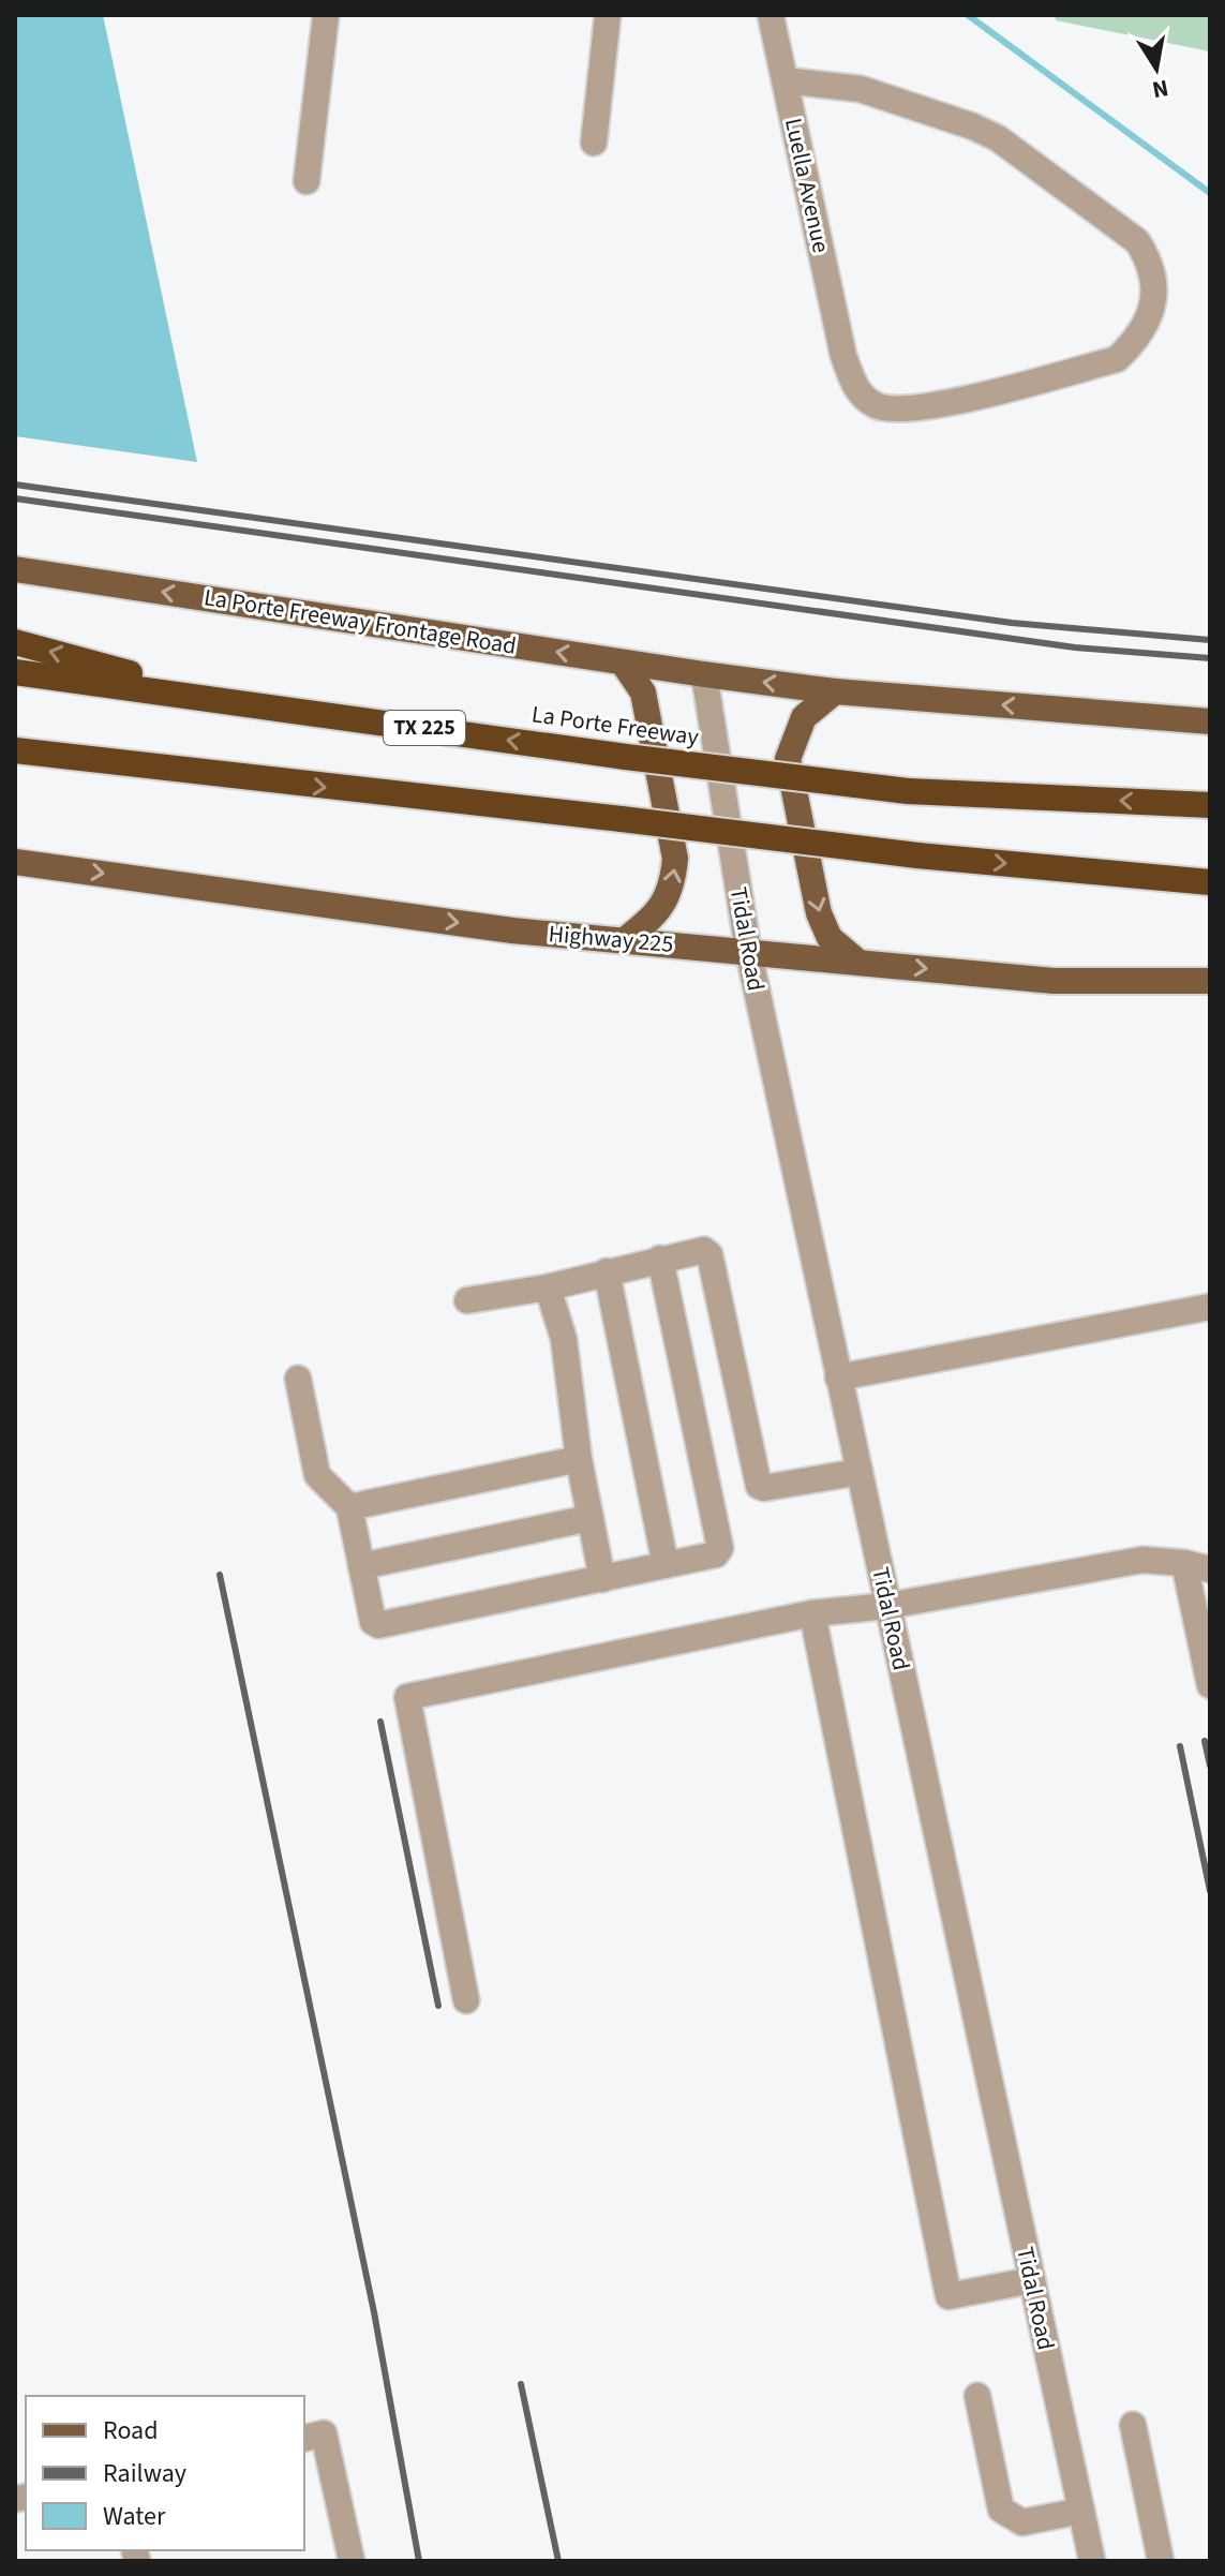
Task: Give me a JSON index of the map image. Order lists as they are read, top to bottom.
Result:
{
  "streets": {
    "highway": ["La Porte Freeway", "TX 225"],
    "main road": ["La Porte Freeway Frontage Road", "Highway 225"],
    "street": ["Luella Avenue", "Tidal Road"]
  },
  "crossings": [
    ["La Porte Freeway Frontage Road", "Tidal Road"],
    ["Highway 225", "Tidal Road"]
  ],
  "one_way": ["La Porte Freeway Frontage Road", "Highway 225"],
  "legend": ["Road", "Railway", "Water"],
  "north": "bottom"
}
